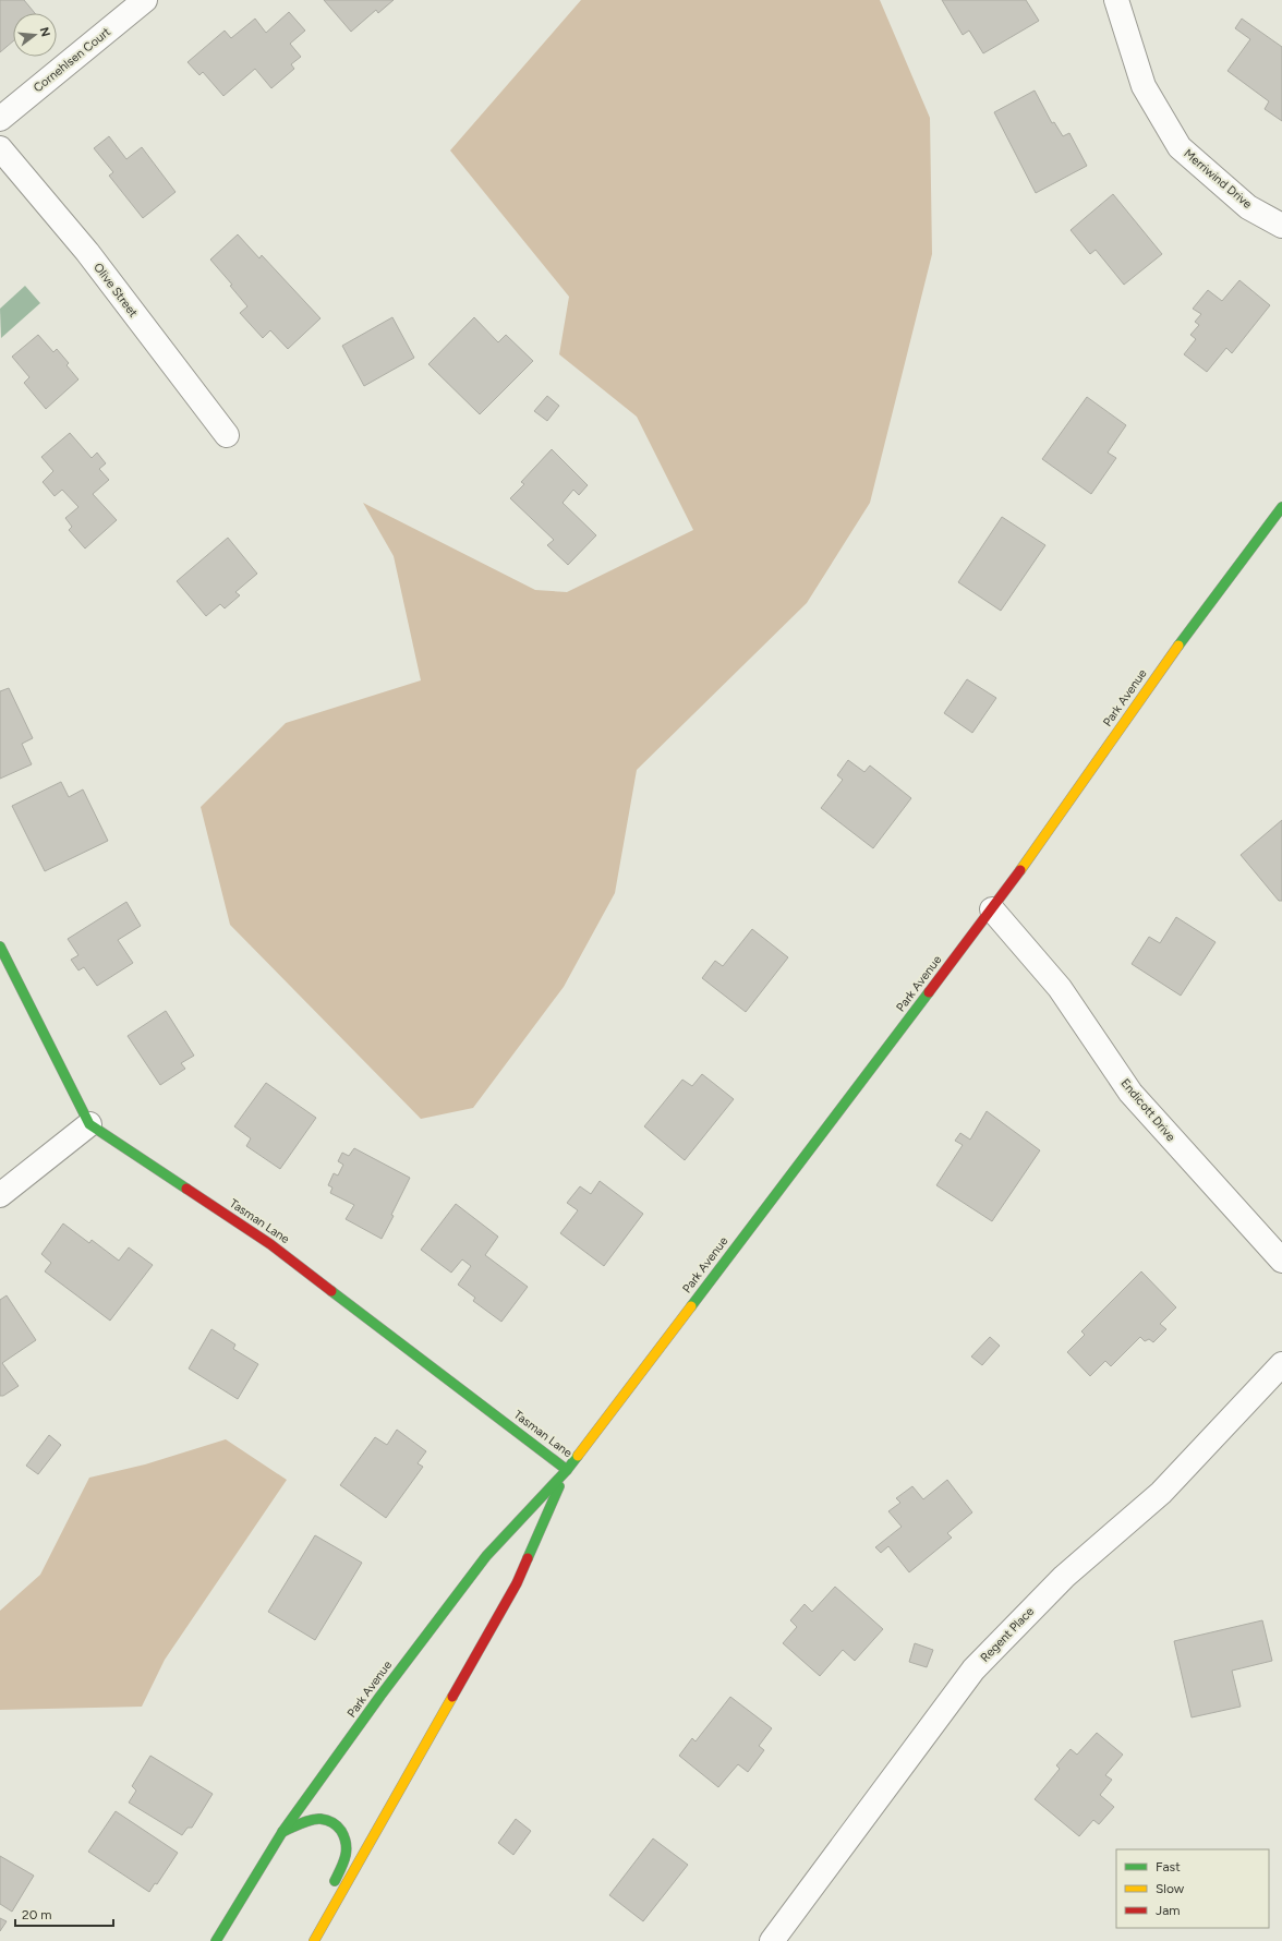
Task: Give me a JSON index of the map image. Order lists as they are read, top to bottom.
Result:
{
  "streets": {
    "main road": ["Park Avenue", "Tasman Lane"],
    "street": [
      "Cornehlsen Court",
      "Merriwind Drive",
      "Olive Street",
      "Endicott Drive",
      "Regent Place"
    ]
  },
  "crossings": [
    ["Park Avenue", "Endicott Drive"],
    ["Park Avenue", "Tasman Lane"]
  ],
  "legend": ["Fast", "Slow", "Jam"],
  "scale_bar": "20 m",
  "north": "right"
}
